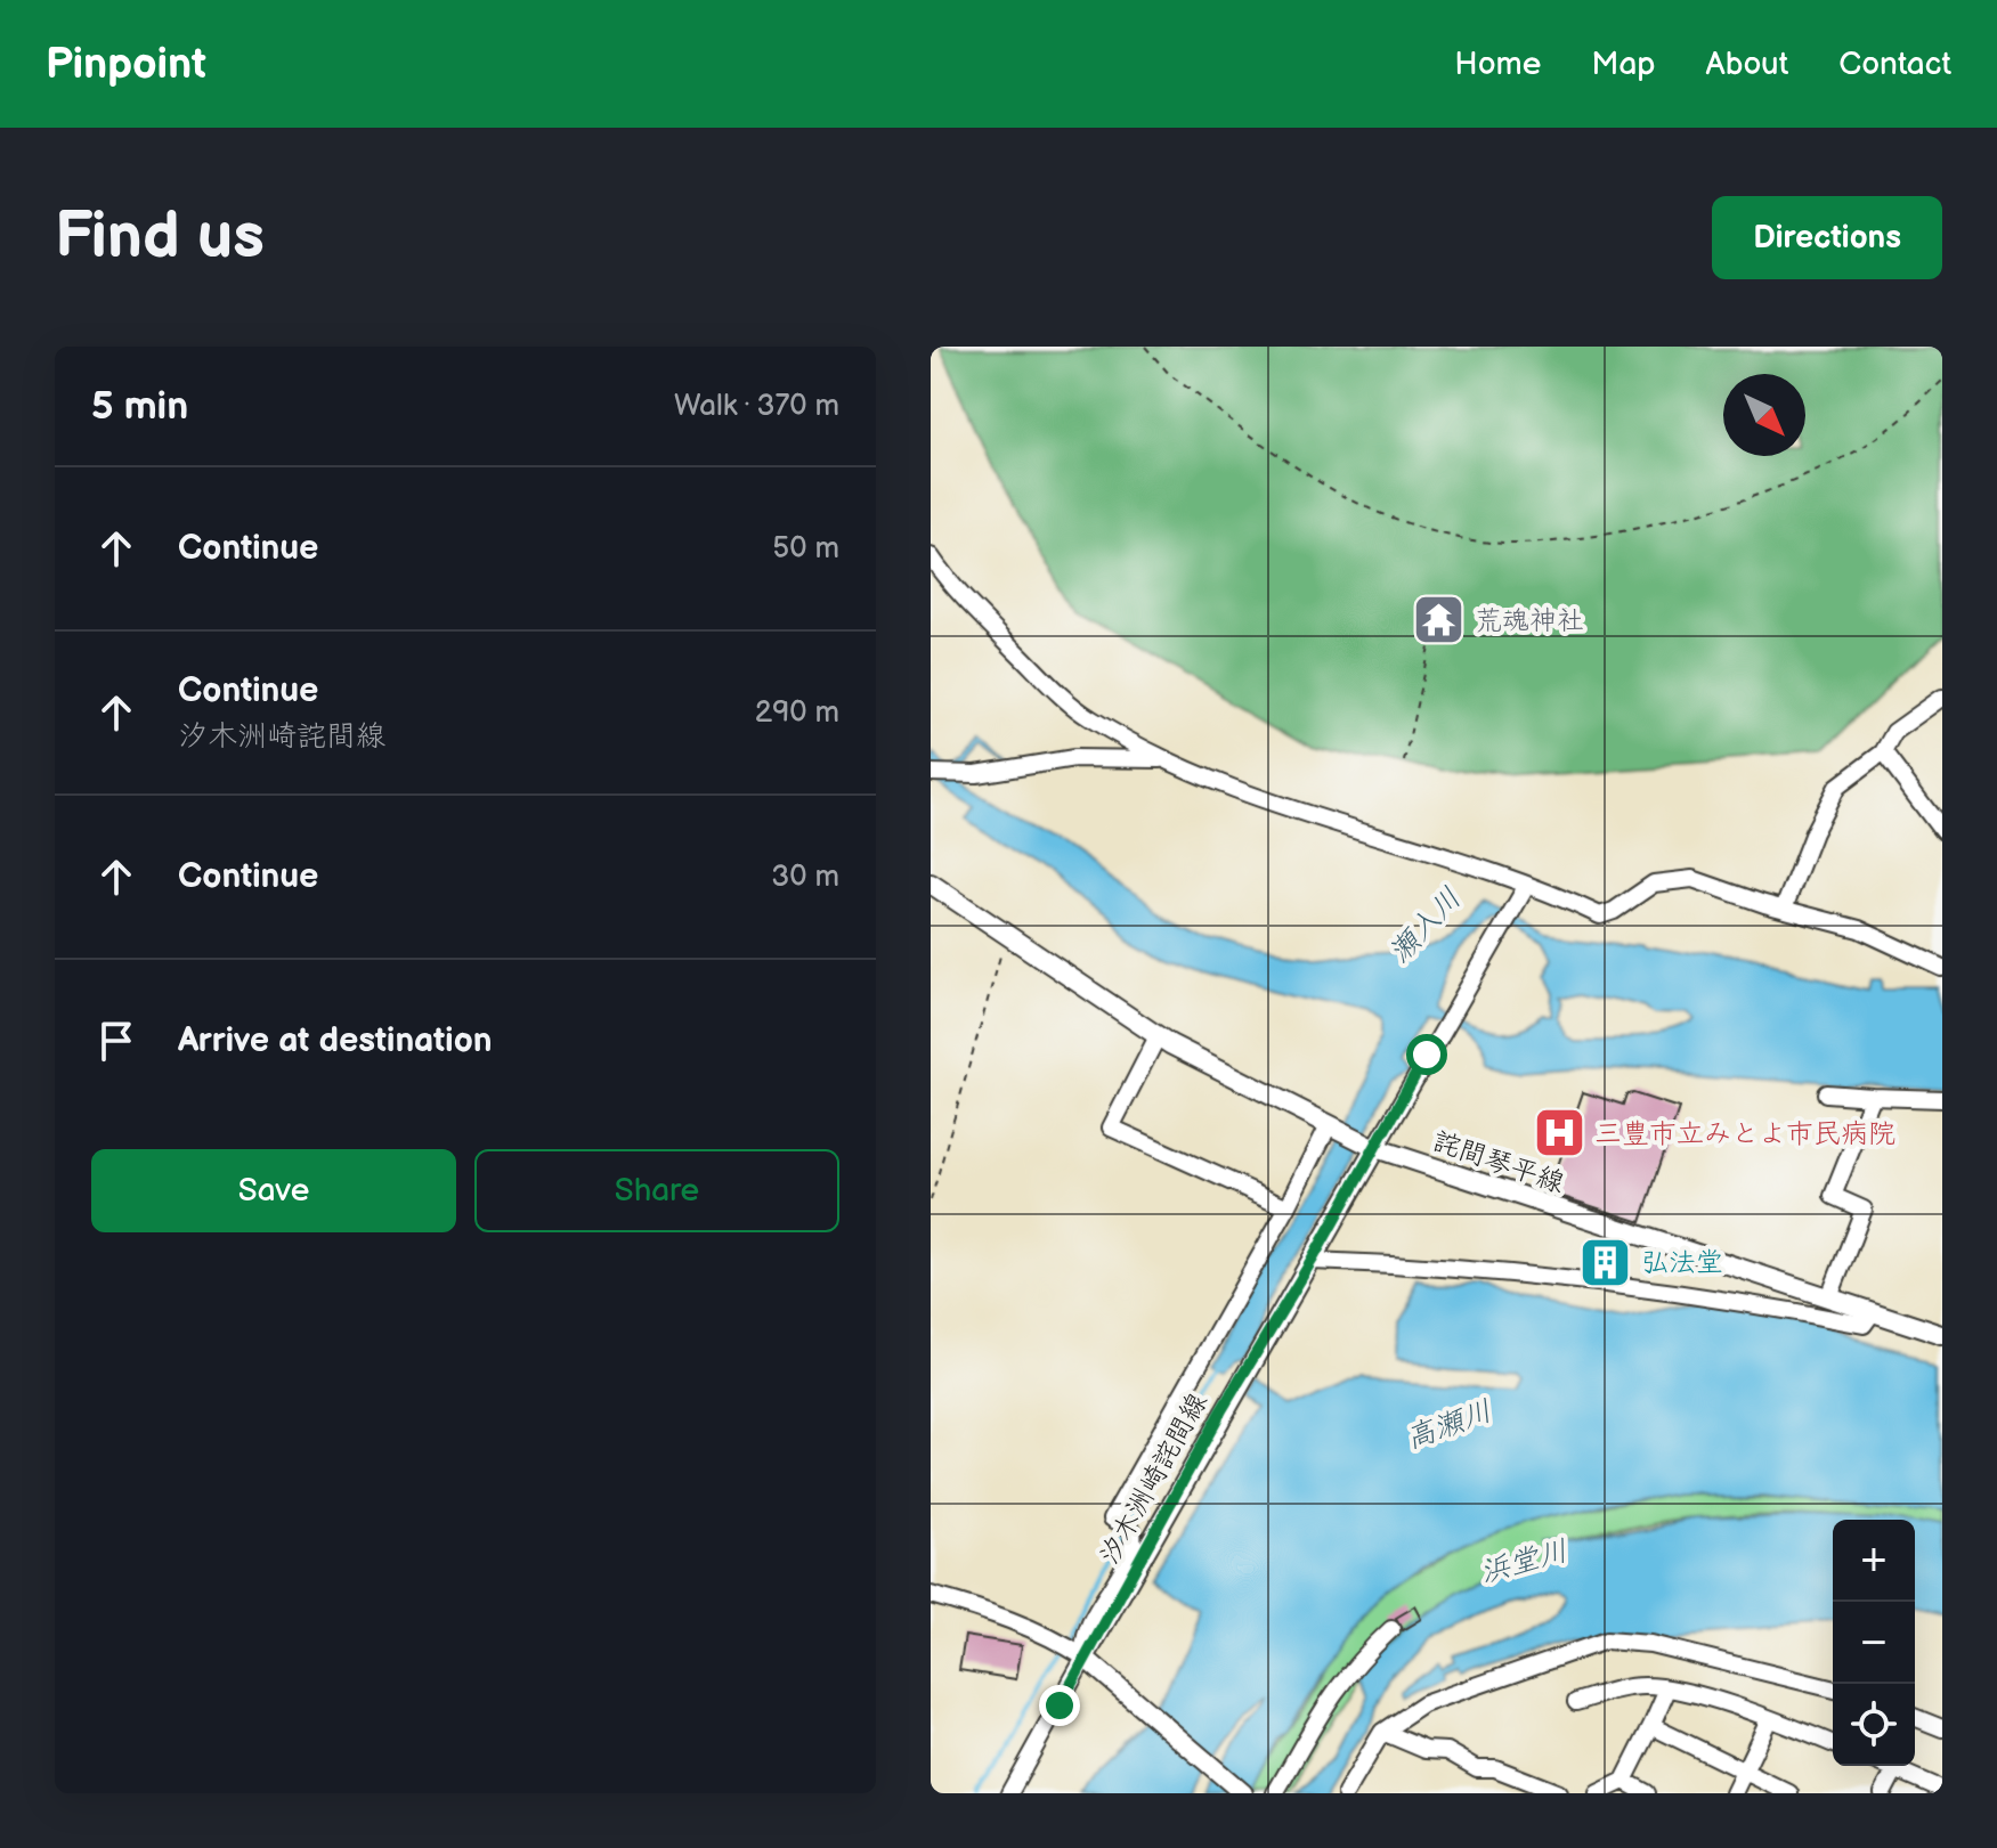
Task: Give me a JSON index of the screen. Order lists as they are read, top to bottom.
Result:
{
  "streets": {
    "main road": ["詫間琴平線", "汐木洲崎詫間線"]
  },
  "crossings": [
    ["詫間琴平線", "汐木洲崎詫間線"]
  ],
  "water": ["瀬入川", "高瀬川", "浜堂川"],
  "places": {
    "temple": ["荒魂神社"],
    "hospital": ["三豊市立みとよ市民病院"],
    "building": ["弘法堂"]
  },
  "north": "bottom right",
  "page": {
    "header": "Pinpoint",
    "nav": [
      "Home",
      "Map",
      "About",
      "Contact"
    ],
    "buttons": [
      "Directions",
      ["Save", "Share"]
    ],
    "title": "Find us",
    "heading": ["5 min", "Walk · 370 m"],
    "list": [
      ["Continue", "50 m"],
      ["Continue", "汐木洲崎詫間線", "290 m"],
      ["Continue", "30 m"],
      "Arrive at destination"
    ],
    "map_buttons": ["+", "−"]
  }
}
